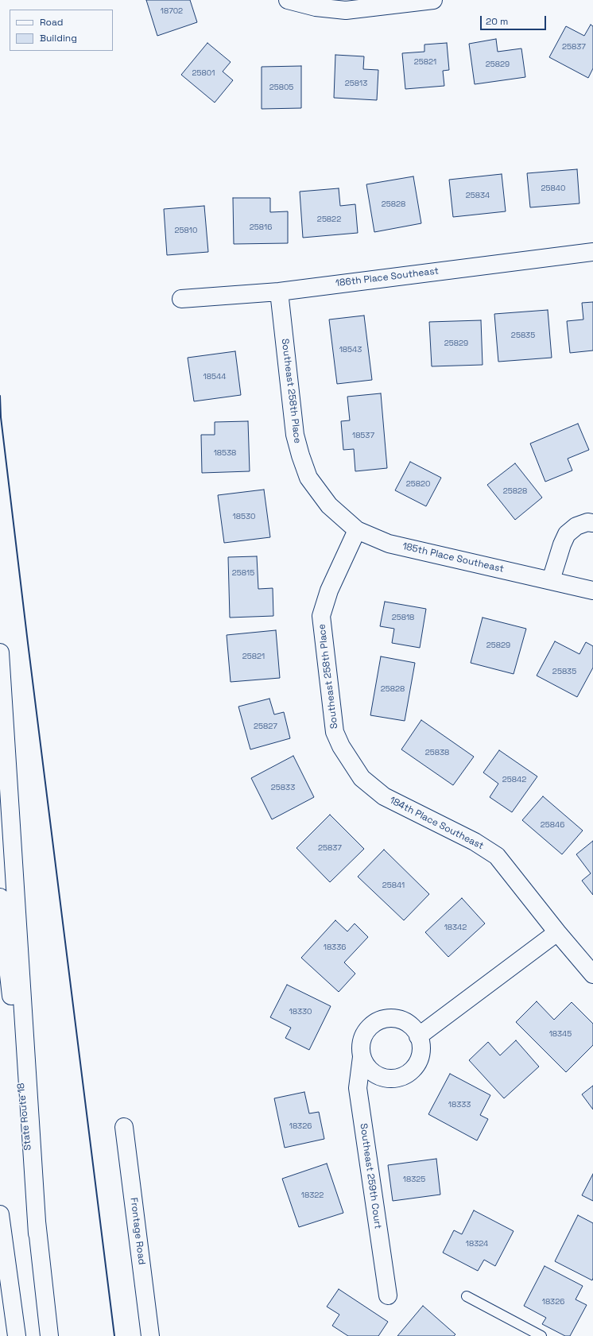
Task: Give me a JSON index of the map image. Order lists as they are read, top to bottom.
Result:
{
  "streets": {
    "main road": [
      "186th Place Southeast",
      "Southeast 258th Place",
      "185th Place Southeast",
      "184th Place Southeast",
      "State Route 18",
      "Southeast 259th Court",
      "Frontage Road"
    ]
  },
  "crossings": [
    ["186th Place Southeast", "Southeast 258th Place"],
    ["Southeast 258th Place", "185th Place Southeast"],
    ["Southeast 258th Place", "184th Place Southeast"]
  ],
  "house_numbers": [
    "18702",
    "25837",
    "25821",
    "25829",
    "25801",
    "25813",
    "25805",
    "25840",
    "25834",
    "25828",
    "25822",
    "25816",
    "25810",
    "25835",
    "25829",
    "18543",
    "18544",
    "18537",
    "18538",
    "25820",
    "25828",
    "18530",
    "25815",
    "25818",
    "25829",
    "25821",
    "25835",
    "25828",
    "25827",
    "25838",
    "25842",
    "25833",
    "25846",
    "25837",
    "25841",
    "18342",
    "18336",
    "18330",
    "18345",
    "18333",
    "18326",
    "18325",
    "18322",
    "18324",
    "18326"
  ],
  "legend": ["Road", "Building"],
  "scale_bar": "20 m"
}
